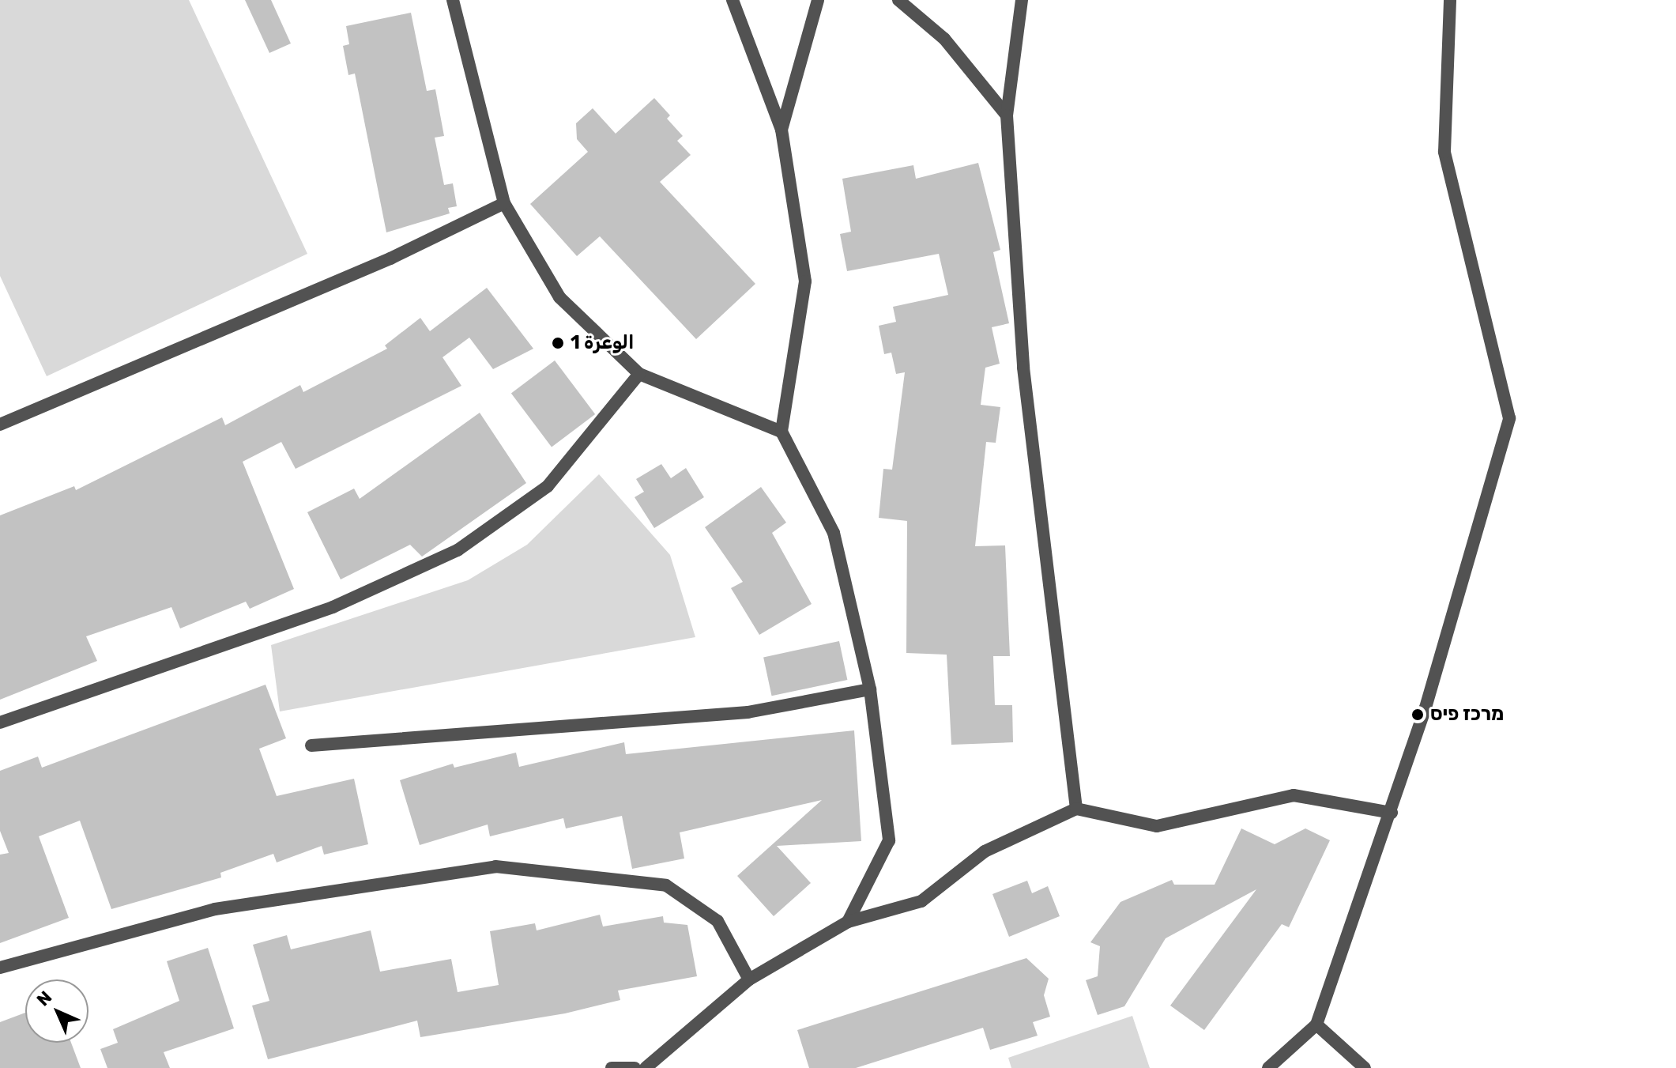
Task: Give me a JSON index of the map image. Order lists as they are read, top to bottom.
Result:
{
  "places": ["الوعرة 1", "מרכז פיס"],
  "north": "top left"
}
